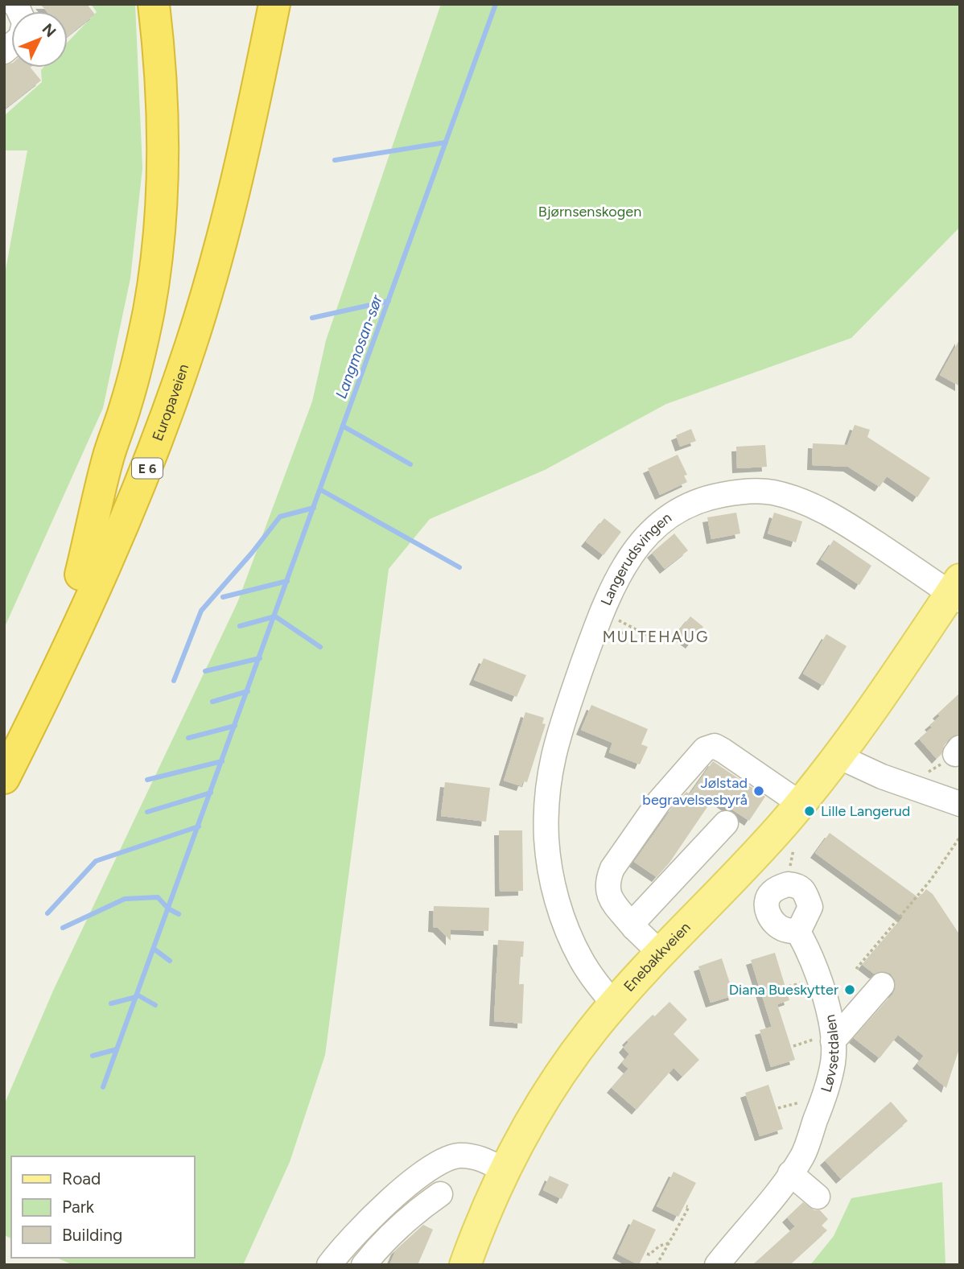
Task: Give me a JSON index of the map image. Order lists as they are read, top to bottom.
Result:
{
  "streets": {
    "highway": ["Europaveien", "E 6"],
    "main road": ["Enebakkveien"],
    "street": ["Langerudsvingen", "Løvsetdalen"]
  },
  "crossings": [
    ["Europaveien", "E 6"],
    ["Langerudsvingen", "Enebakkveien"]
  ],
  "districts": ["MULTEHAUG"],
  "water": ["Langmosan-sør"],
  "parks": ["Bjørnsenskogen"],
  "places": ["Jølstad begravelsesbyrå", "Lille Langerud", "Diana Bueskytter"],
  "legend": ["Road", "Park", "Building"],
  "north": "top right"
}
